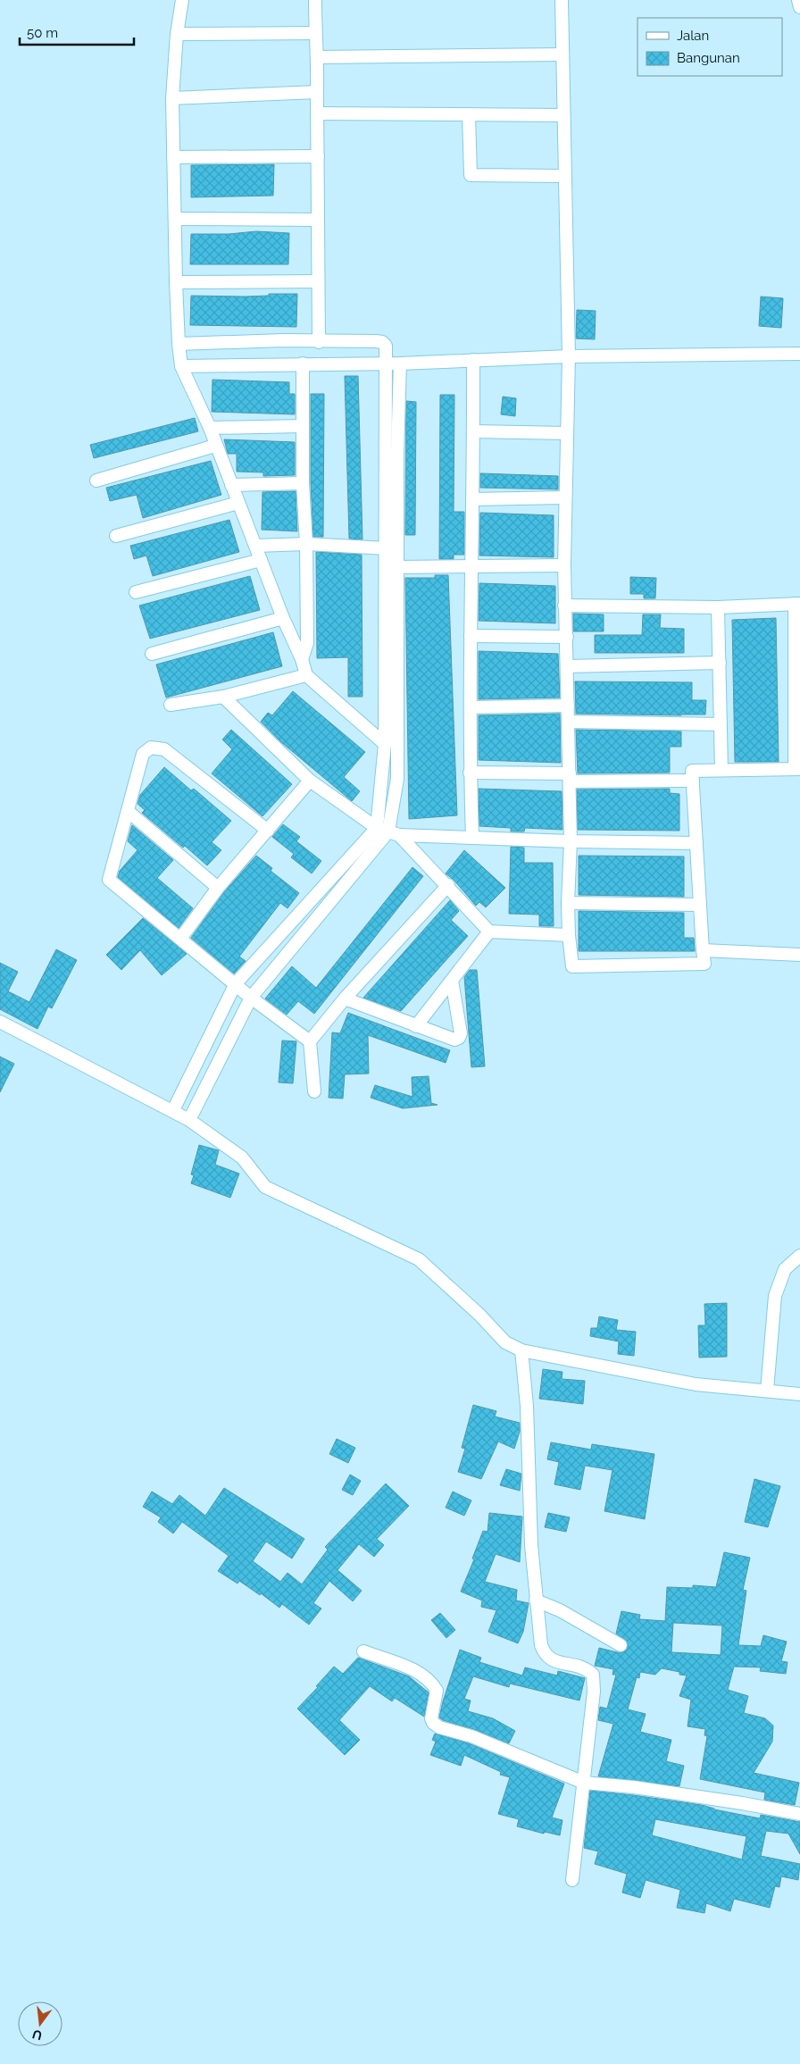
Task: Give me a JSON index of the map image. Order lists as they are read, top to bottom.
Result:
{
  "legend": ["Jalan", "Bangunan"],
  "scale_bar": "50 m",
  "north": "bottom"
}
